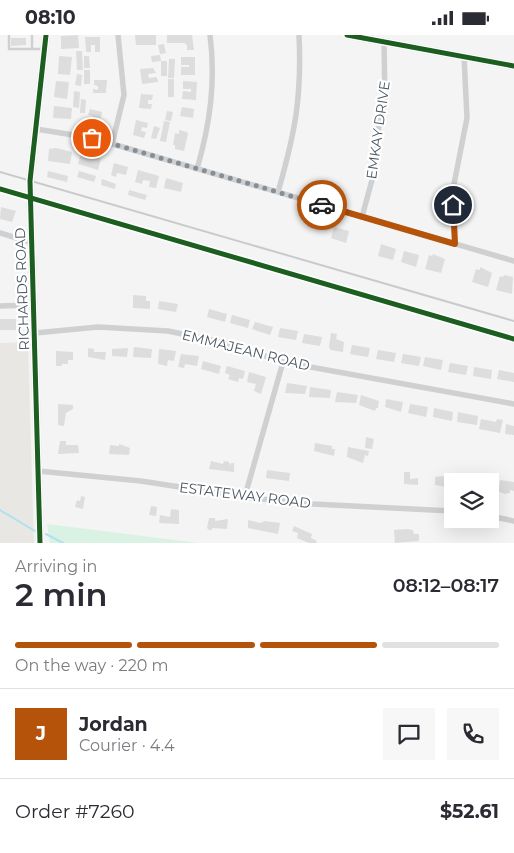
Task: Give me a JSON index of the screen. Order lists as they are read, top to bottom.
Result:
{
  "streets": {
    "street": [
      "EMKAY DRIVE",
      "RICHARDS ROAD",
      "EMMAJEAN ROAD",
      "ESTATEWAY ROAD"
    ]
  },
  "crossings": [
    ["RICHARDS ROAD", "EMMAJEAN ROAD"],
    ["RICHARDS ROAD", "ESTATEWAY ROAD"]
  ],
  "page": {
    "status": "08:10",
    "heading": ["2 min", "Arriving in", "08:12–08:17"],
    "panel": [
      "Jordan",
      "Courier · 4.4",
      "Order #7260",
      "$52.61"
    ],
    "bar": "On the way · 220 m",
    "round": "J"
  }
}
